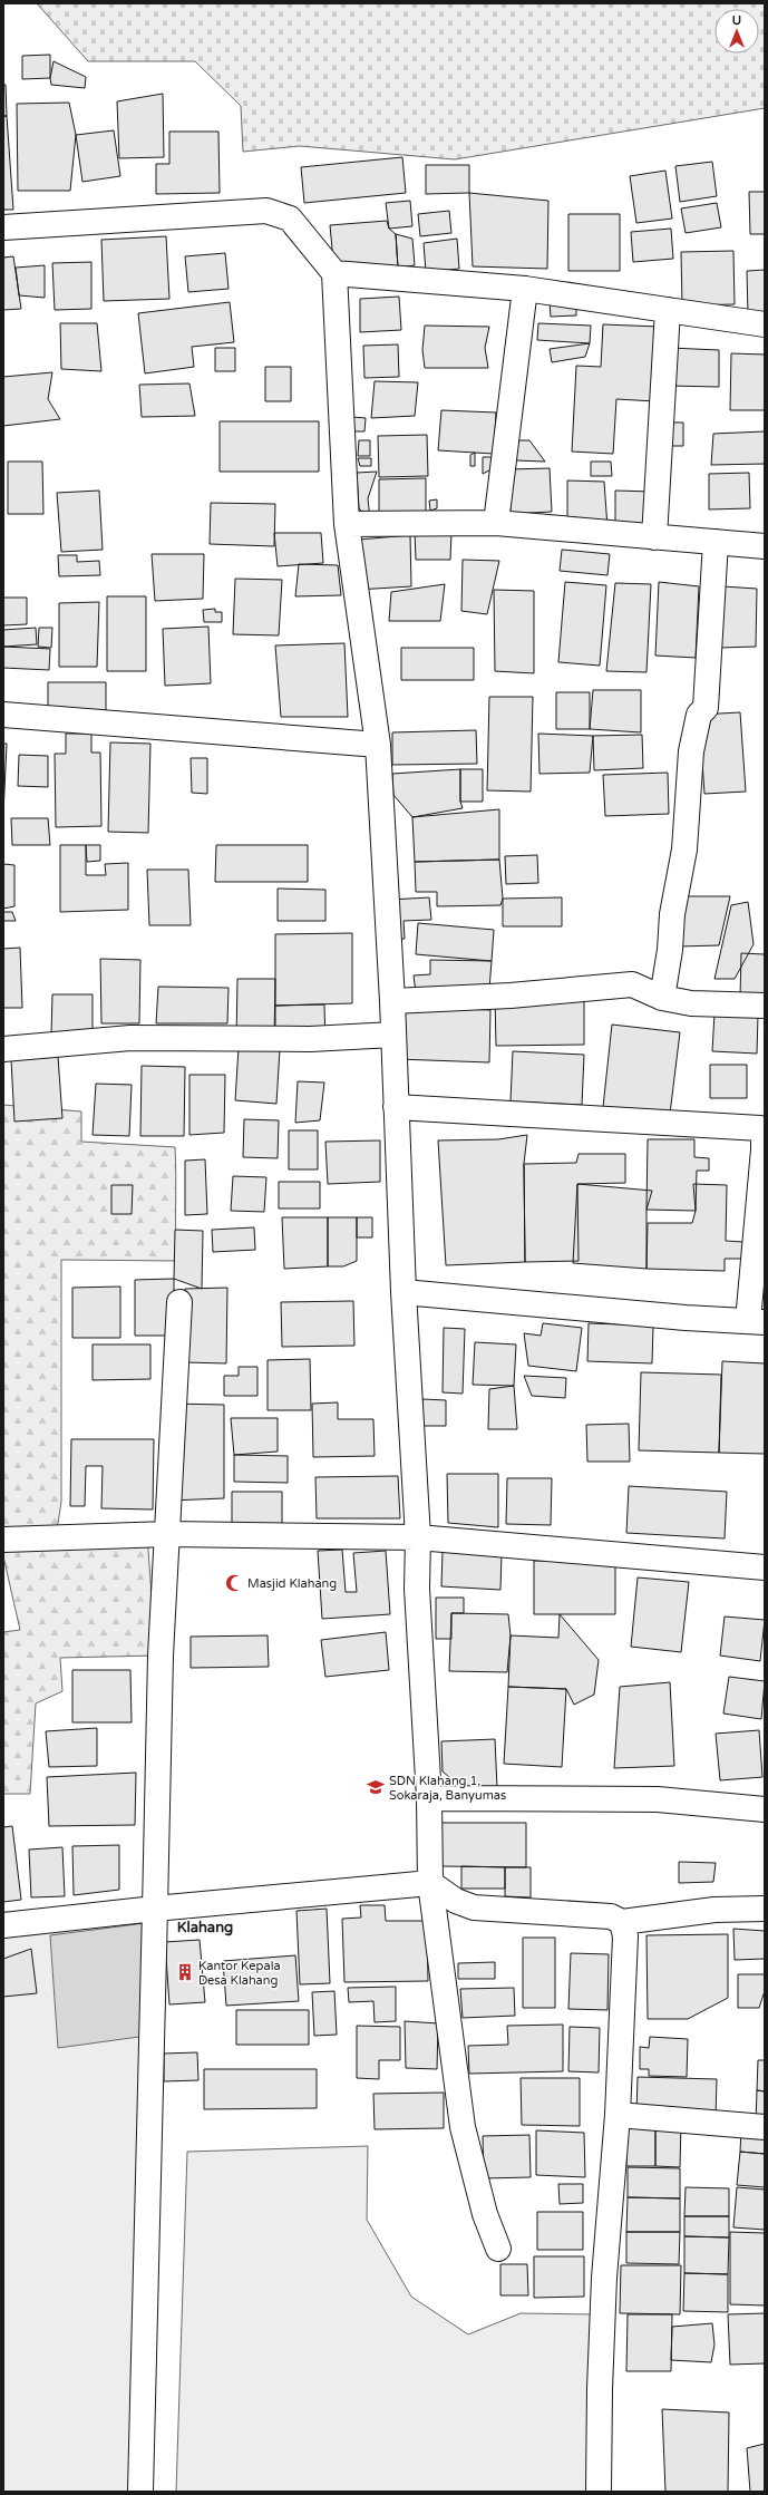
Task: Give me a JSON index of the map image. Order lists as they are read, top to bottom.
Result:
{
  "districts": ["Klahang"],
  "places": {
    "mosque": ["Masjid Klahang"],
    "school or university": ["SDN Klahang 1, Sokaraja, Banyumas"],
    "building": ["Kantor Kepala Desa Klahang"]
  },
  "north": "top"
}
